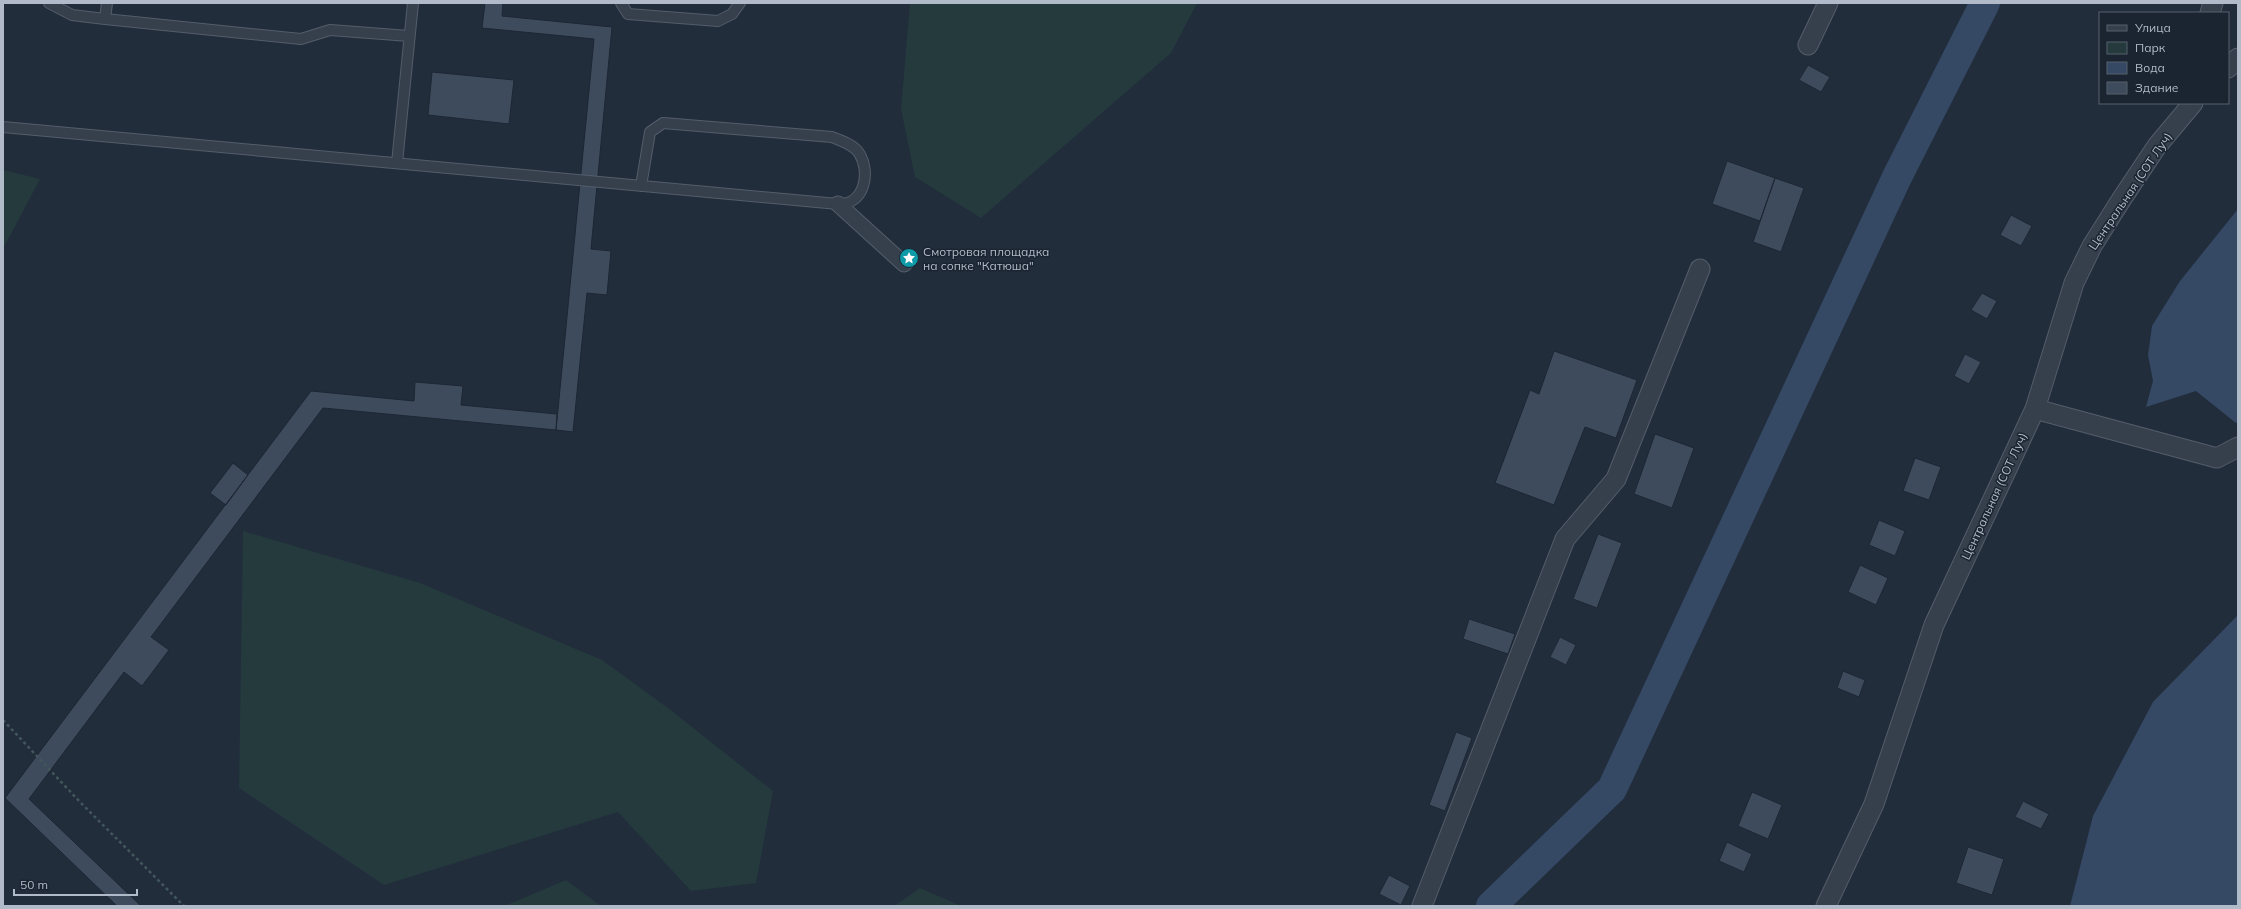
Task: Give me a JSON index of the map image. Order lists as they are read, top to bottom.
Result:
{
  "streets": {
    "street": ["Центральная (СОТ Луч)"]
  },
  "places": {
    "place": ["Смотровая площадка на сопке \"Катюша\""]
  },
  "legend": [
    "Улица",
    "Парк",
    "Вода",
    "Здание"
  ],
  "scale_bar": "50 m"
}
